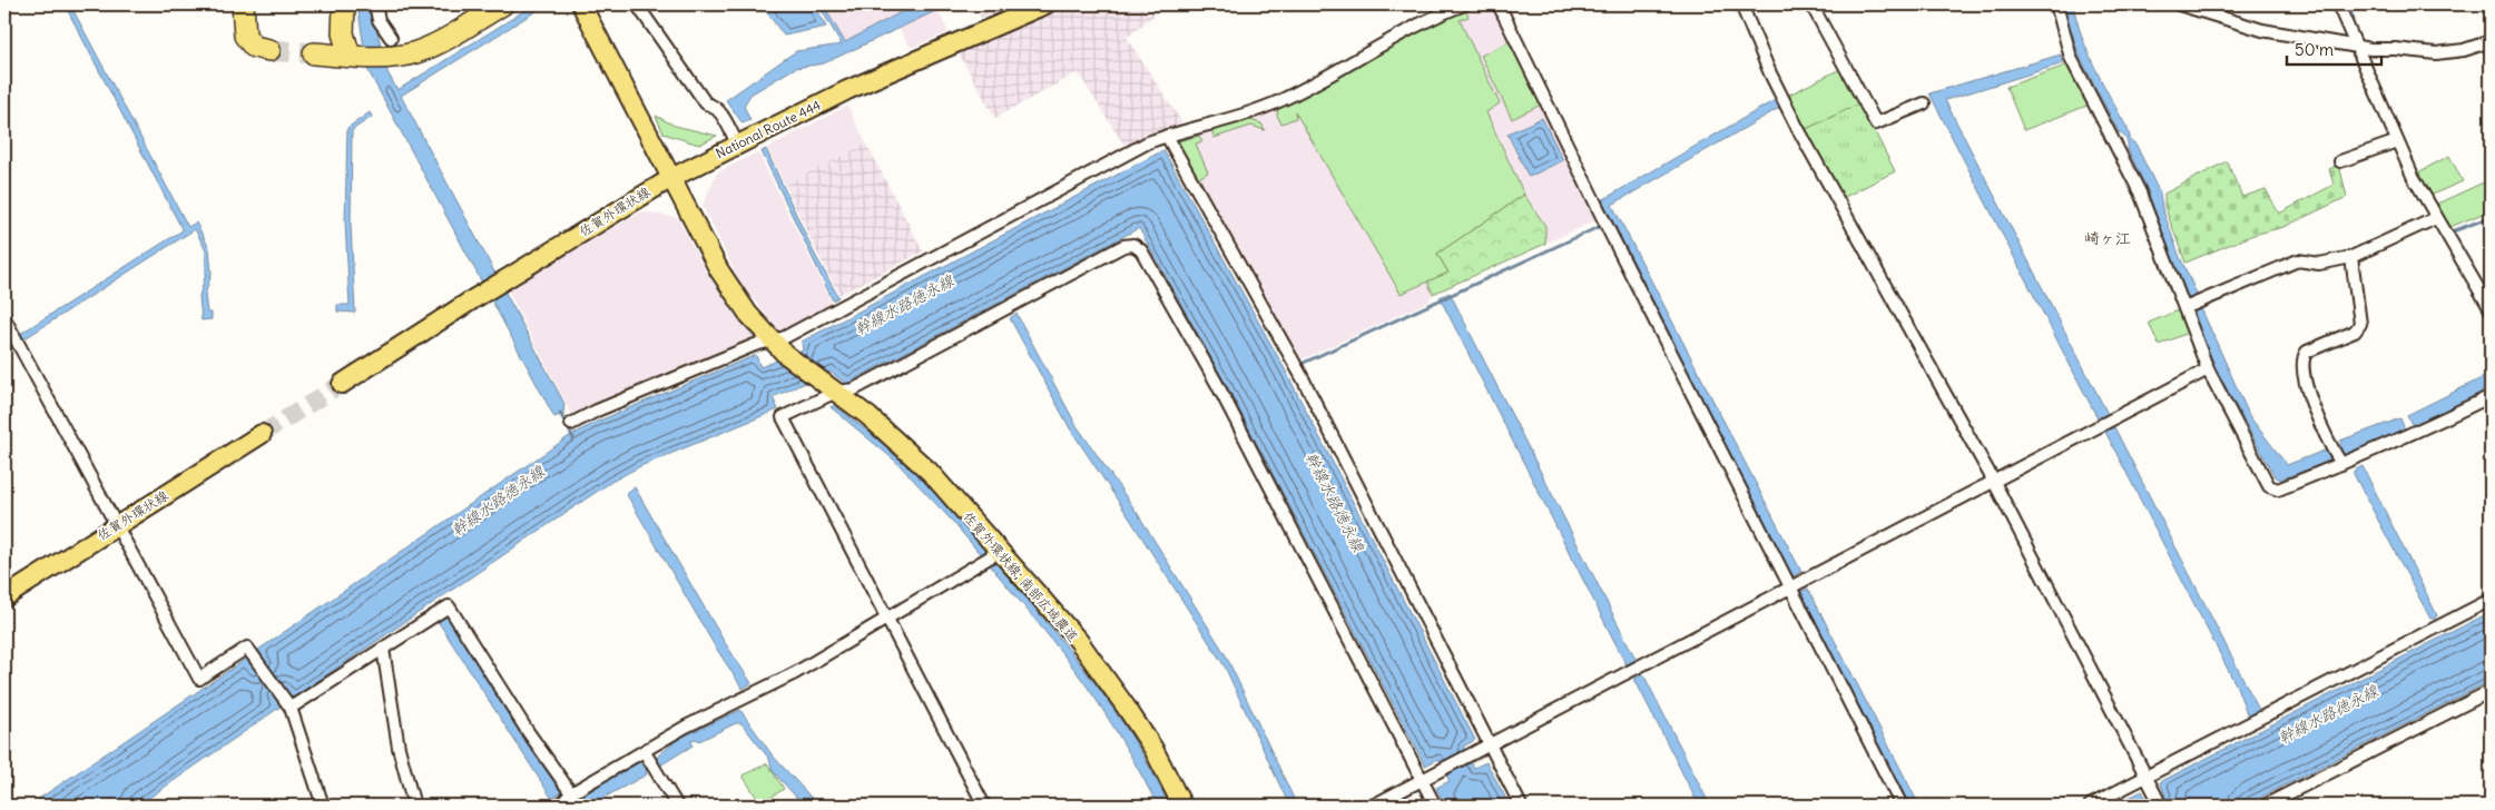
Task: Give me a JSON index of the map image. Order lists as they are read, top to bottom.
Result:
{
  "streets": {
    "main road": ["National Route 444", "佐賀外環状線", "佐賀外環状線; 南部広域農道"]
  },
  "crossings": [
    ["National Route 444", "佐賀外環状線"]
  ],
  "districts": ["崎ヶ江"],
  "water": ["幹線水路徳永線"],
  "scale_bar": "50 m"
}
